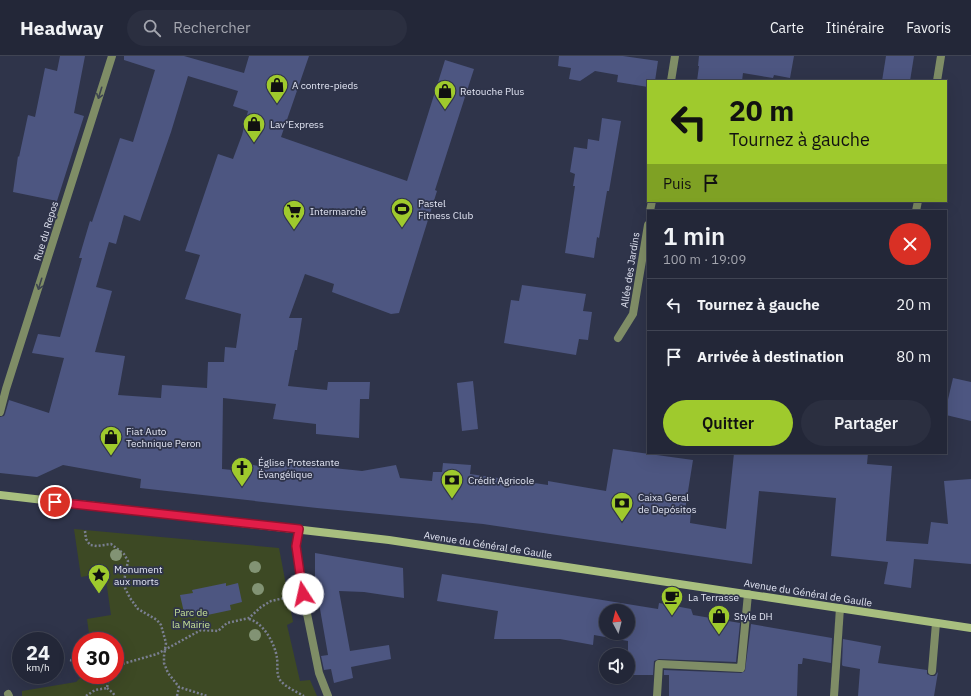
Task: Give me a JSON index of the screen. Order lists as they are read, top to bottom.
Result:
{
  "streets": {
    "main road": ["Avenue du Général de Gaulle"],
    "street": ["Rue du Repos", "Allée des Jardins"]
  },
  "one_way": ["Rue du Repos"],
  "parks": ["Parc de la Mairie"],
  "places": {
    "shop": [
      "A contre-pieds",
      "Retouche Plus",
      "Lav’Express",
      "Fiat Auto Technique Peron",
      "Style DH"
    ],
    "sports": ["Pastel Fitness Club"],
    "supermarket": ["Intermarché"],
    "church": ["Église Protestante Évangélique"],
    "bank": ["Crédit Agricole", "Caixa Geral de Depósitos"],
    "place": ["Monument aux morts"],
    "cafe": ["La Terrasse"]
  },
  "north": "top",
  "page": {
    "header": "Headway",
    "search": "Rechercher",
    "nav": ["Carte", "Itinéraire", "Favoris"],
    "turn": ["20 m", "Tournez à gauche"],
    "then": "Puis",
    "heading": ["1 min", "100 m · 19:09"],
    "list": [
      {
        "name": "Tournez à gauche",
        "value": "20 m"
      },
      {
        "name": "Arrivée à destination",
        "value": "80 m"
      }
    ],
    "buttons": ["Quitter", "Partager"],
    "speed": "24 km/h",
    "limit": "30"
  }
}
